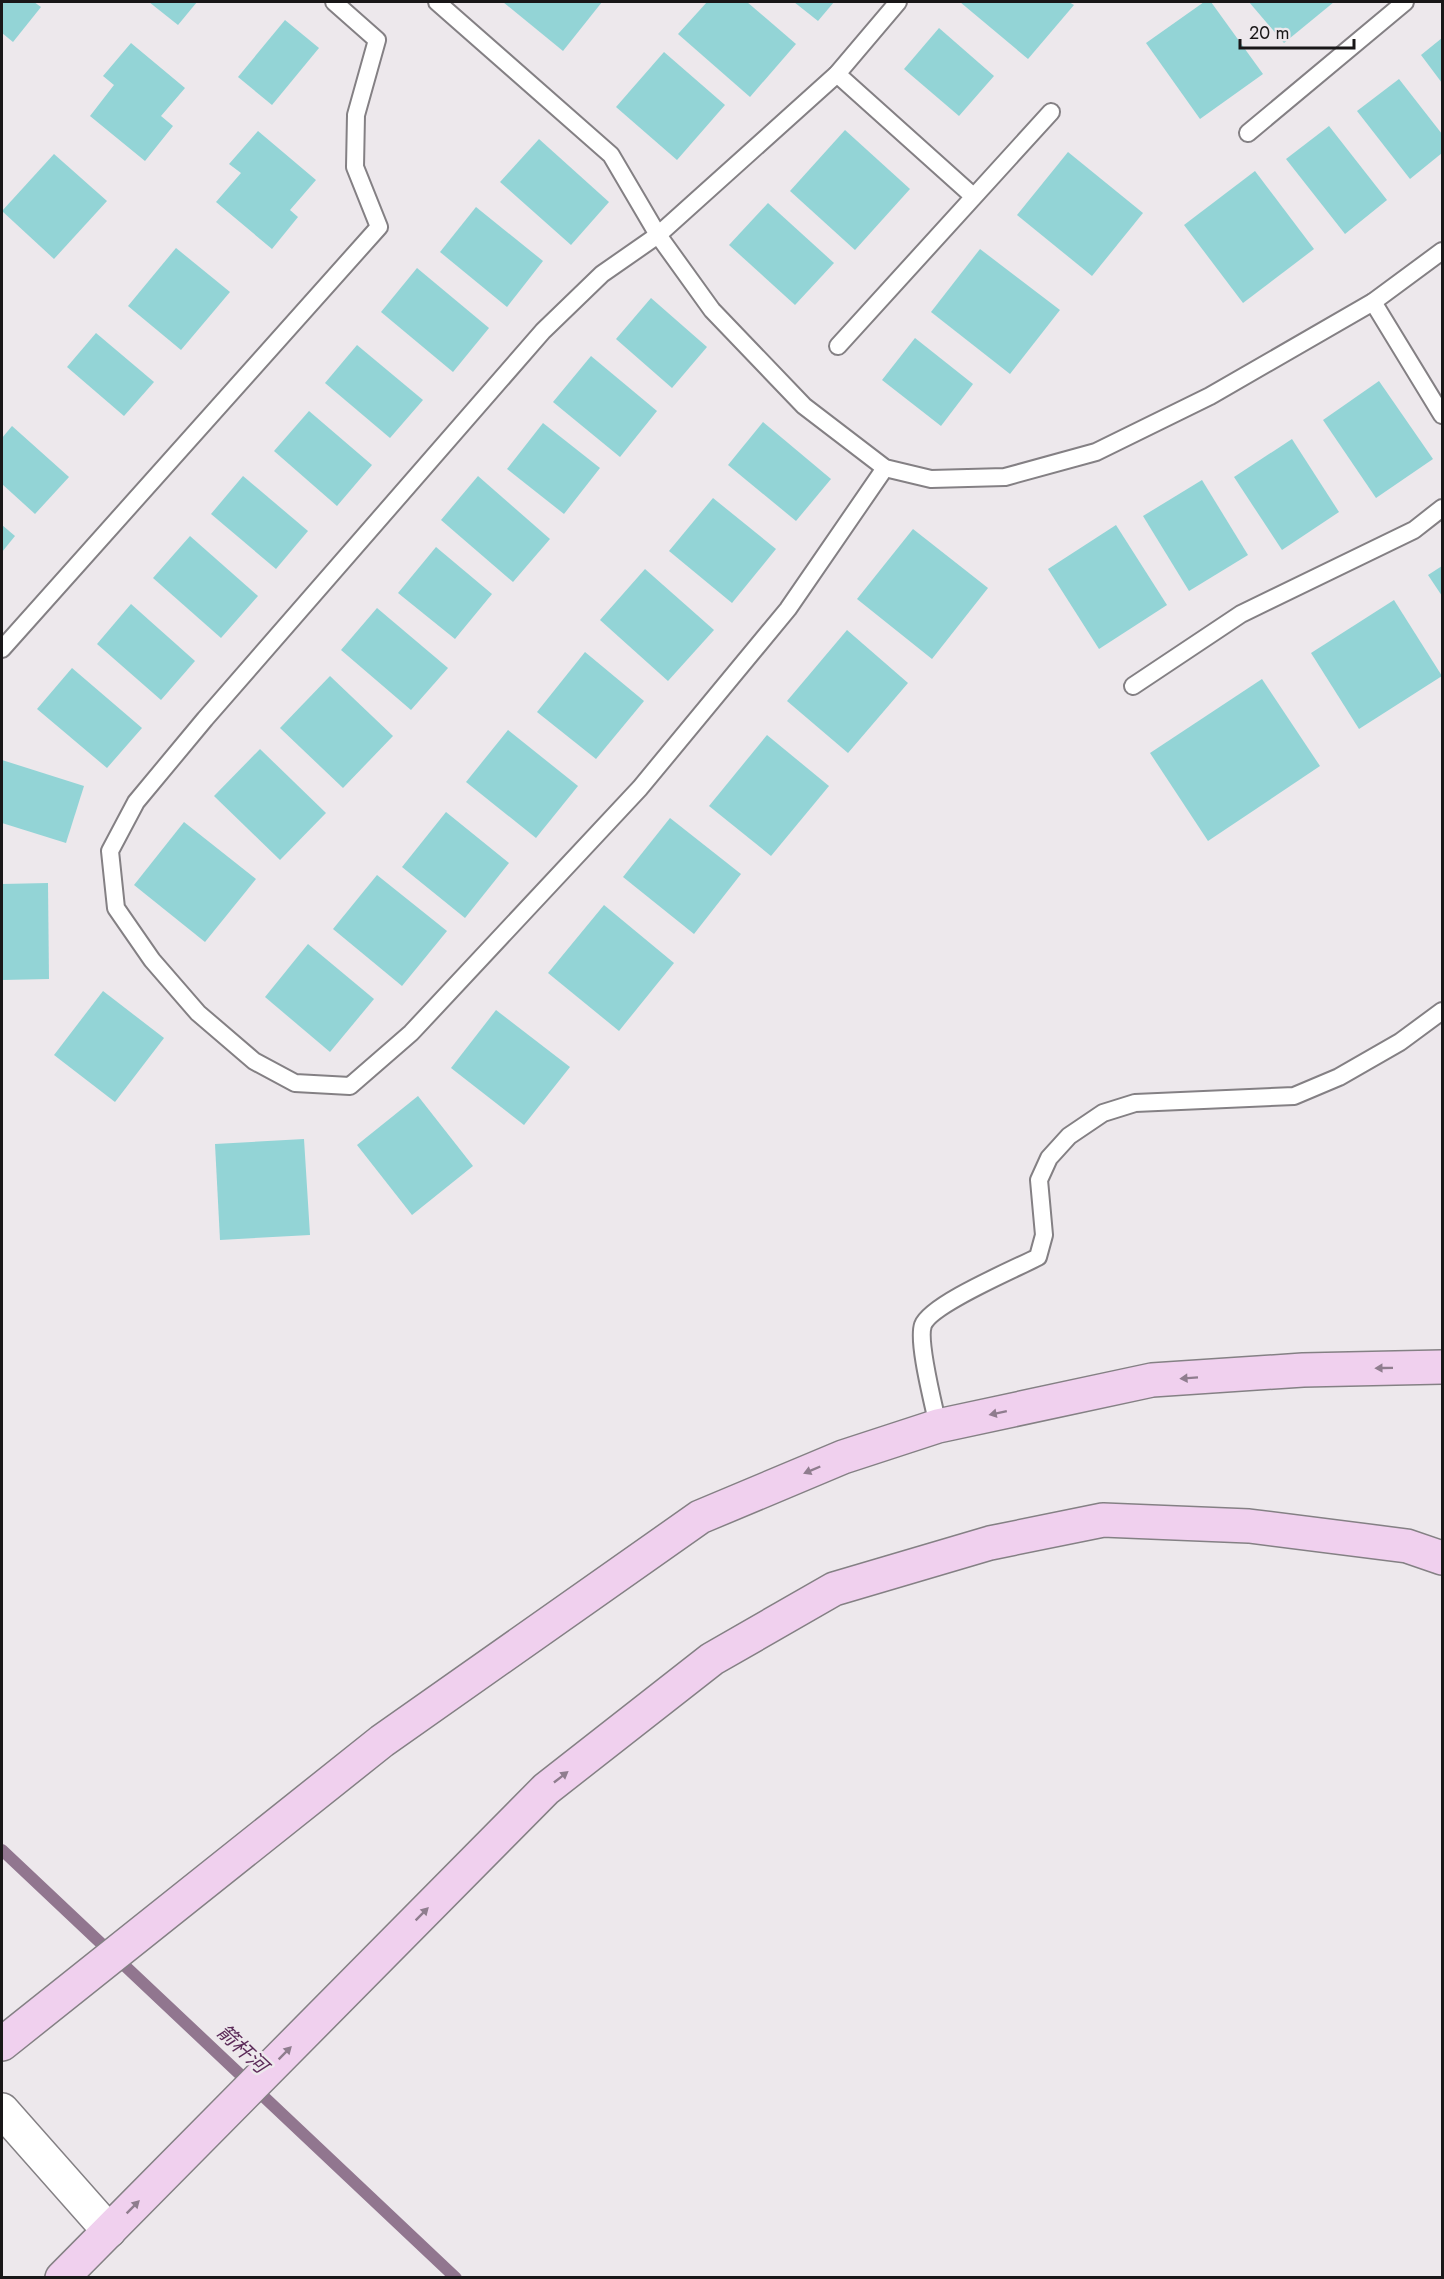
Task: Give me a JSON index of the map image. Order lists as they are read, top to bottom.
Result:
{
  "water": ["箭杆河"],
  "scale_bar": "20 m"
}
